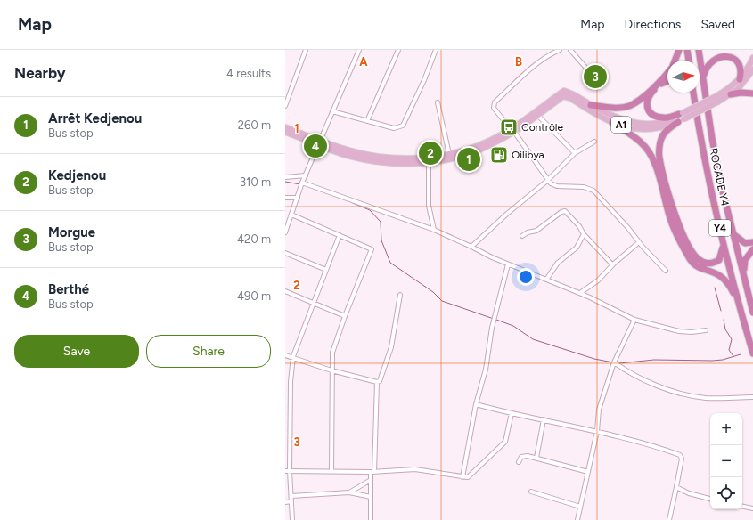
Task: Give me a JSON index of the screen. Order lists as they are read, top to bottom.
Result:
{
  "streets": {
    "highway": ["ROCADE Y4", "Y4"],
    "main road": ["A1"]
  },
  "places": {
    "bus stop": ["Contrôle"],
    "fuel station": ["Oilibya"]
  },
  "north": "right",
  "page": {
    "header": "Map",
    "nav": ["Map", "Directions", "Saved"],
    "heading": ["Nearby", "4 results"],
    "pins": [
      "3",
      "4",
      "2",
      "1"
    ],
    "list": [
      {
        "mark": "1",
        "name": "Arrêt Kedjenou",
        "note": "Bus stop",
        "value": "260 m"
      },
      {
        "mark": "2",
        "name": "Kedjenou",
        "note": "Bus stop",
        "value": "310 m"
      },
      {
        "mark": "3",
        "name": "Morgue",
        "note": "Bus stop",
        "value": "420 m"
      },
      {
        "mark": "4",
        "name": "Berthé",
        "note": "Bus stop",
        "value": "490 m"
      }
    ],
    "buttons": ["Save", "Share"],
    "map_buttons": ["+", "−"]
  },
  "grid": {
    "columns": ["A", "B"],
    "rows": ["1", "2", "3"]
  }
}
